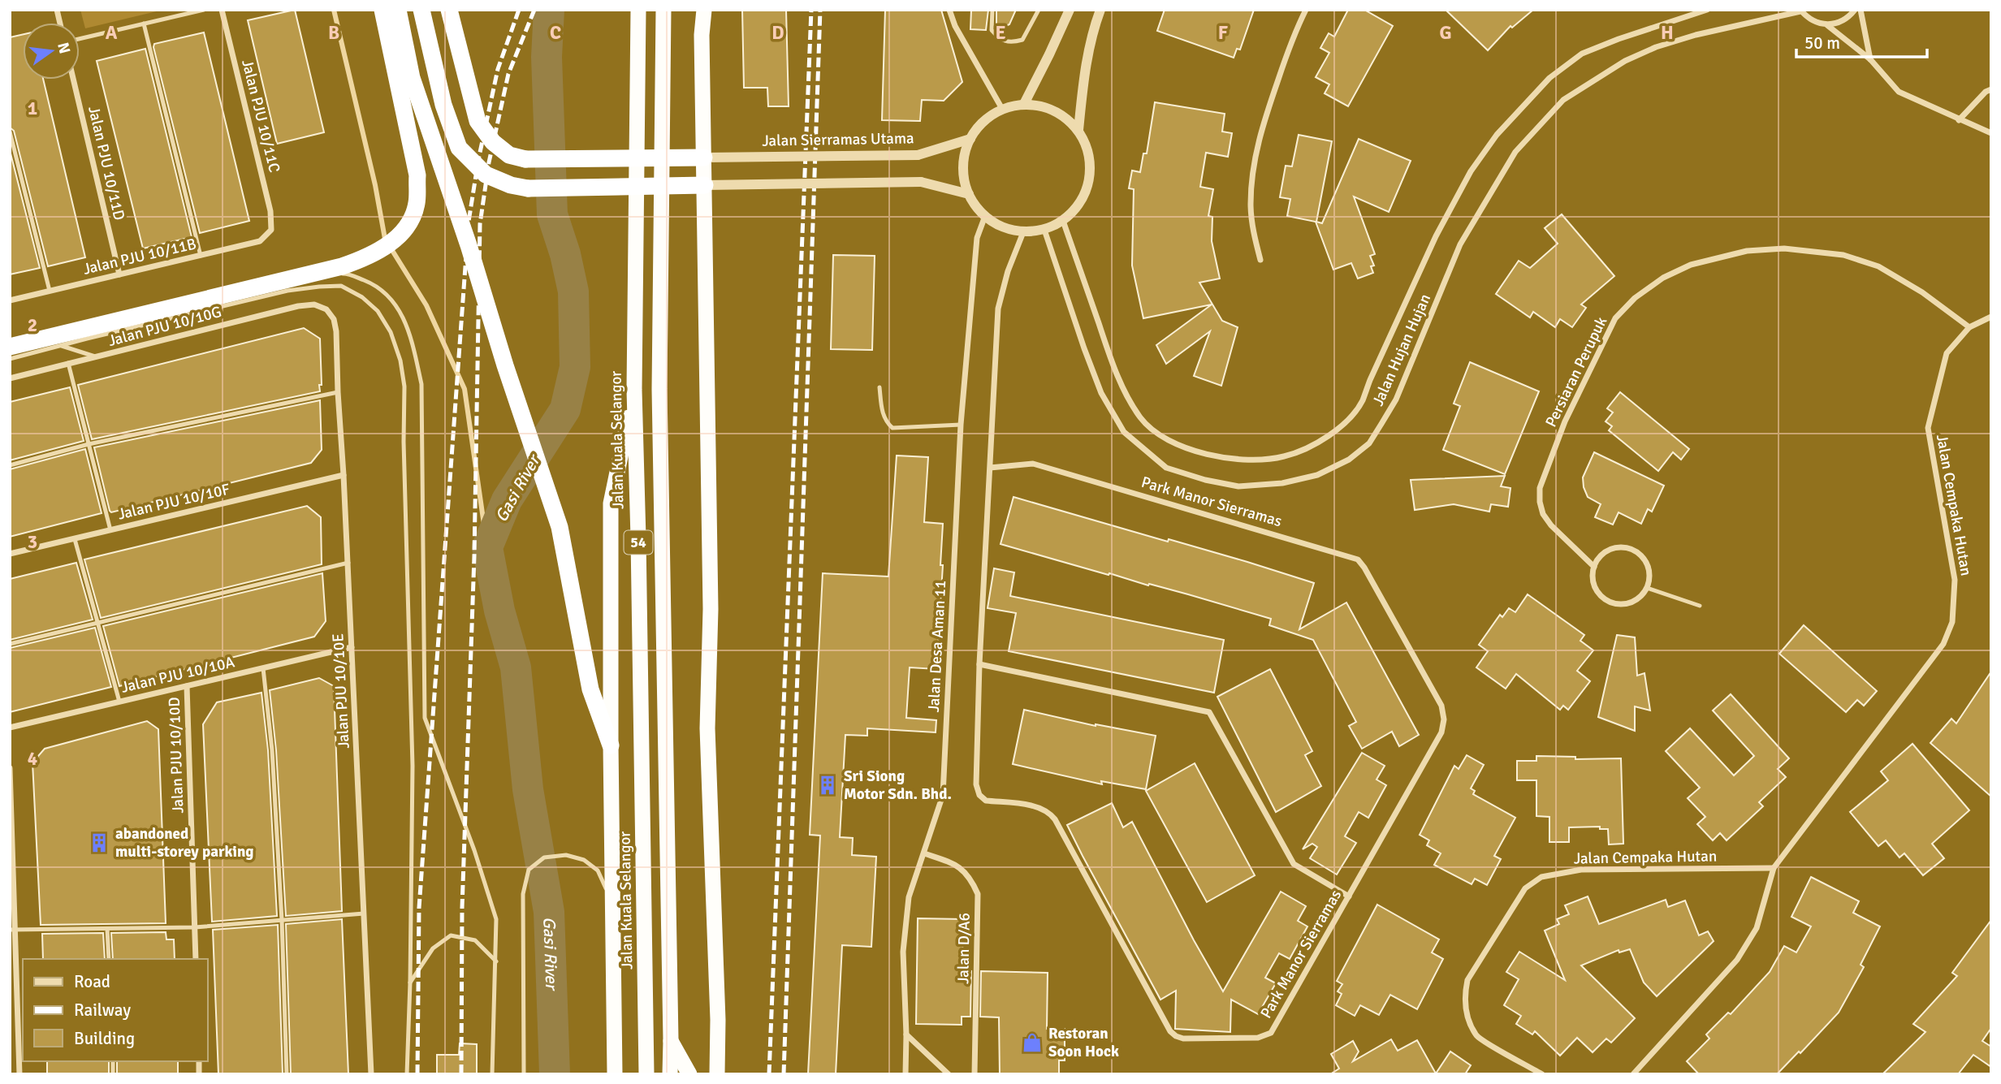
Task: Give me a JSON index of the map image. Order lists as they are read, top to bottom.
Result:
{
  "streets": {
    "highway": ["Jalan Kuala Selangor", "54"],
    "street": [
      "Jalan PJU 10/11C",
      "Jalan Sierramas Utama",
      "Jalan PJU 10/11D",
      "Jalan PJU 10/11B",
      "Jalan PJU 10/10G",
      "Jalan Hujan Hujan",
      "Persiaran Perupuk",
      "Jalan PJU 10/10F",
      "Park Manor Sierramas",
      "Jalan Cempaka Hutan",
      "Jalan Desa Aman 11",
      "Jalan PJU 10/10A",
      "Jalan PJU 10/10E",
      "Jalan PJU 10/10D",
      "Jalan D/A6"
    ]
  },
  "crossings": [
    ["Jalan PJU 10/11C", "Jalan PJU 10/11B"],
    ["Jalan Sierramas Utama", "Jalan Hujan Hujan"],
    ["Jalan Sierramas Utama", "Park Manor Sierramas"],
    ["Jalan Sierramas Utama", "Jalan Desa Aman 11"],
    ["Jalan PJU 10/11D", "Jalan PJU 10/11B"],
    ["Jalan PJU 10/10G", "Jalan PJU 10/10E"],
    ["Jalan Hujan Hujan", "Park Manor Sierramas"],
    ["Jalan Hujan Hujan", "Jalan Desa Aman 11"],
    ["Persiaran Perupuk", "Jalan Cempaka Hutan"],
    ["Jalan PJU 10/10F", "Jalan PJU 10/10E"],
    ["Park Manor Sierramas", "Jalan Desa Aman 11"],
    ["Jalan Desa Aman 11", "Jalan D/A6"],
    ["Jalan PJU 10/10A", "Jalan PJU 10/10E"],
    ["Jalan PJU 10/10A", "Jalan PJU 10/10D"]
  ],
  "water": ["Gasi River"],
  "places": {
    "building": ["Sri Siong Motor Sdn. Bhd.", "abandoned multi-storey parking"],
    "shop": ["Restoran Soon Hock"]
  },
  "legend": ["Road", "Railway", "Building"],
  "scale_bar": "50 m",
  "north": "right",
  "grid": {
    "columns": [
      "A",
      "B",
      "C",
      "D",
      "E",
      "F",
      "G",
      "H"
    ],
    "rows": [
      "1",
      "2",
      "3",
      "4"
    ]
  }
}
